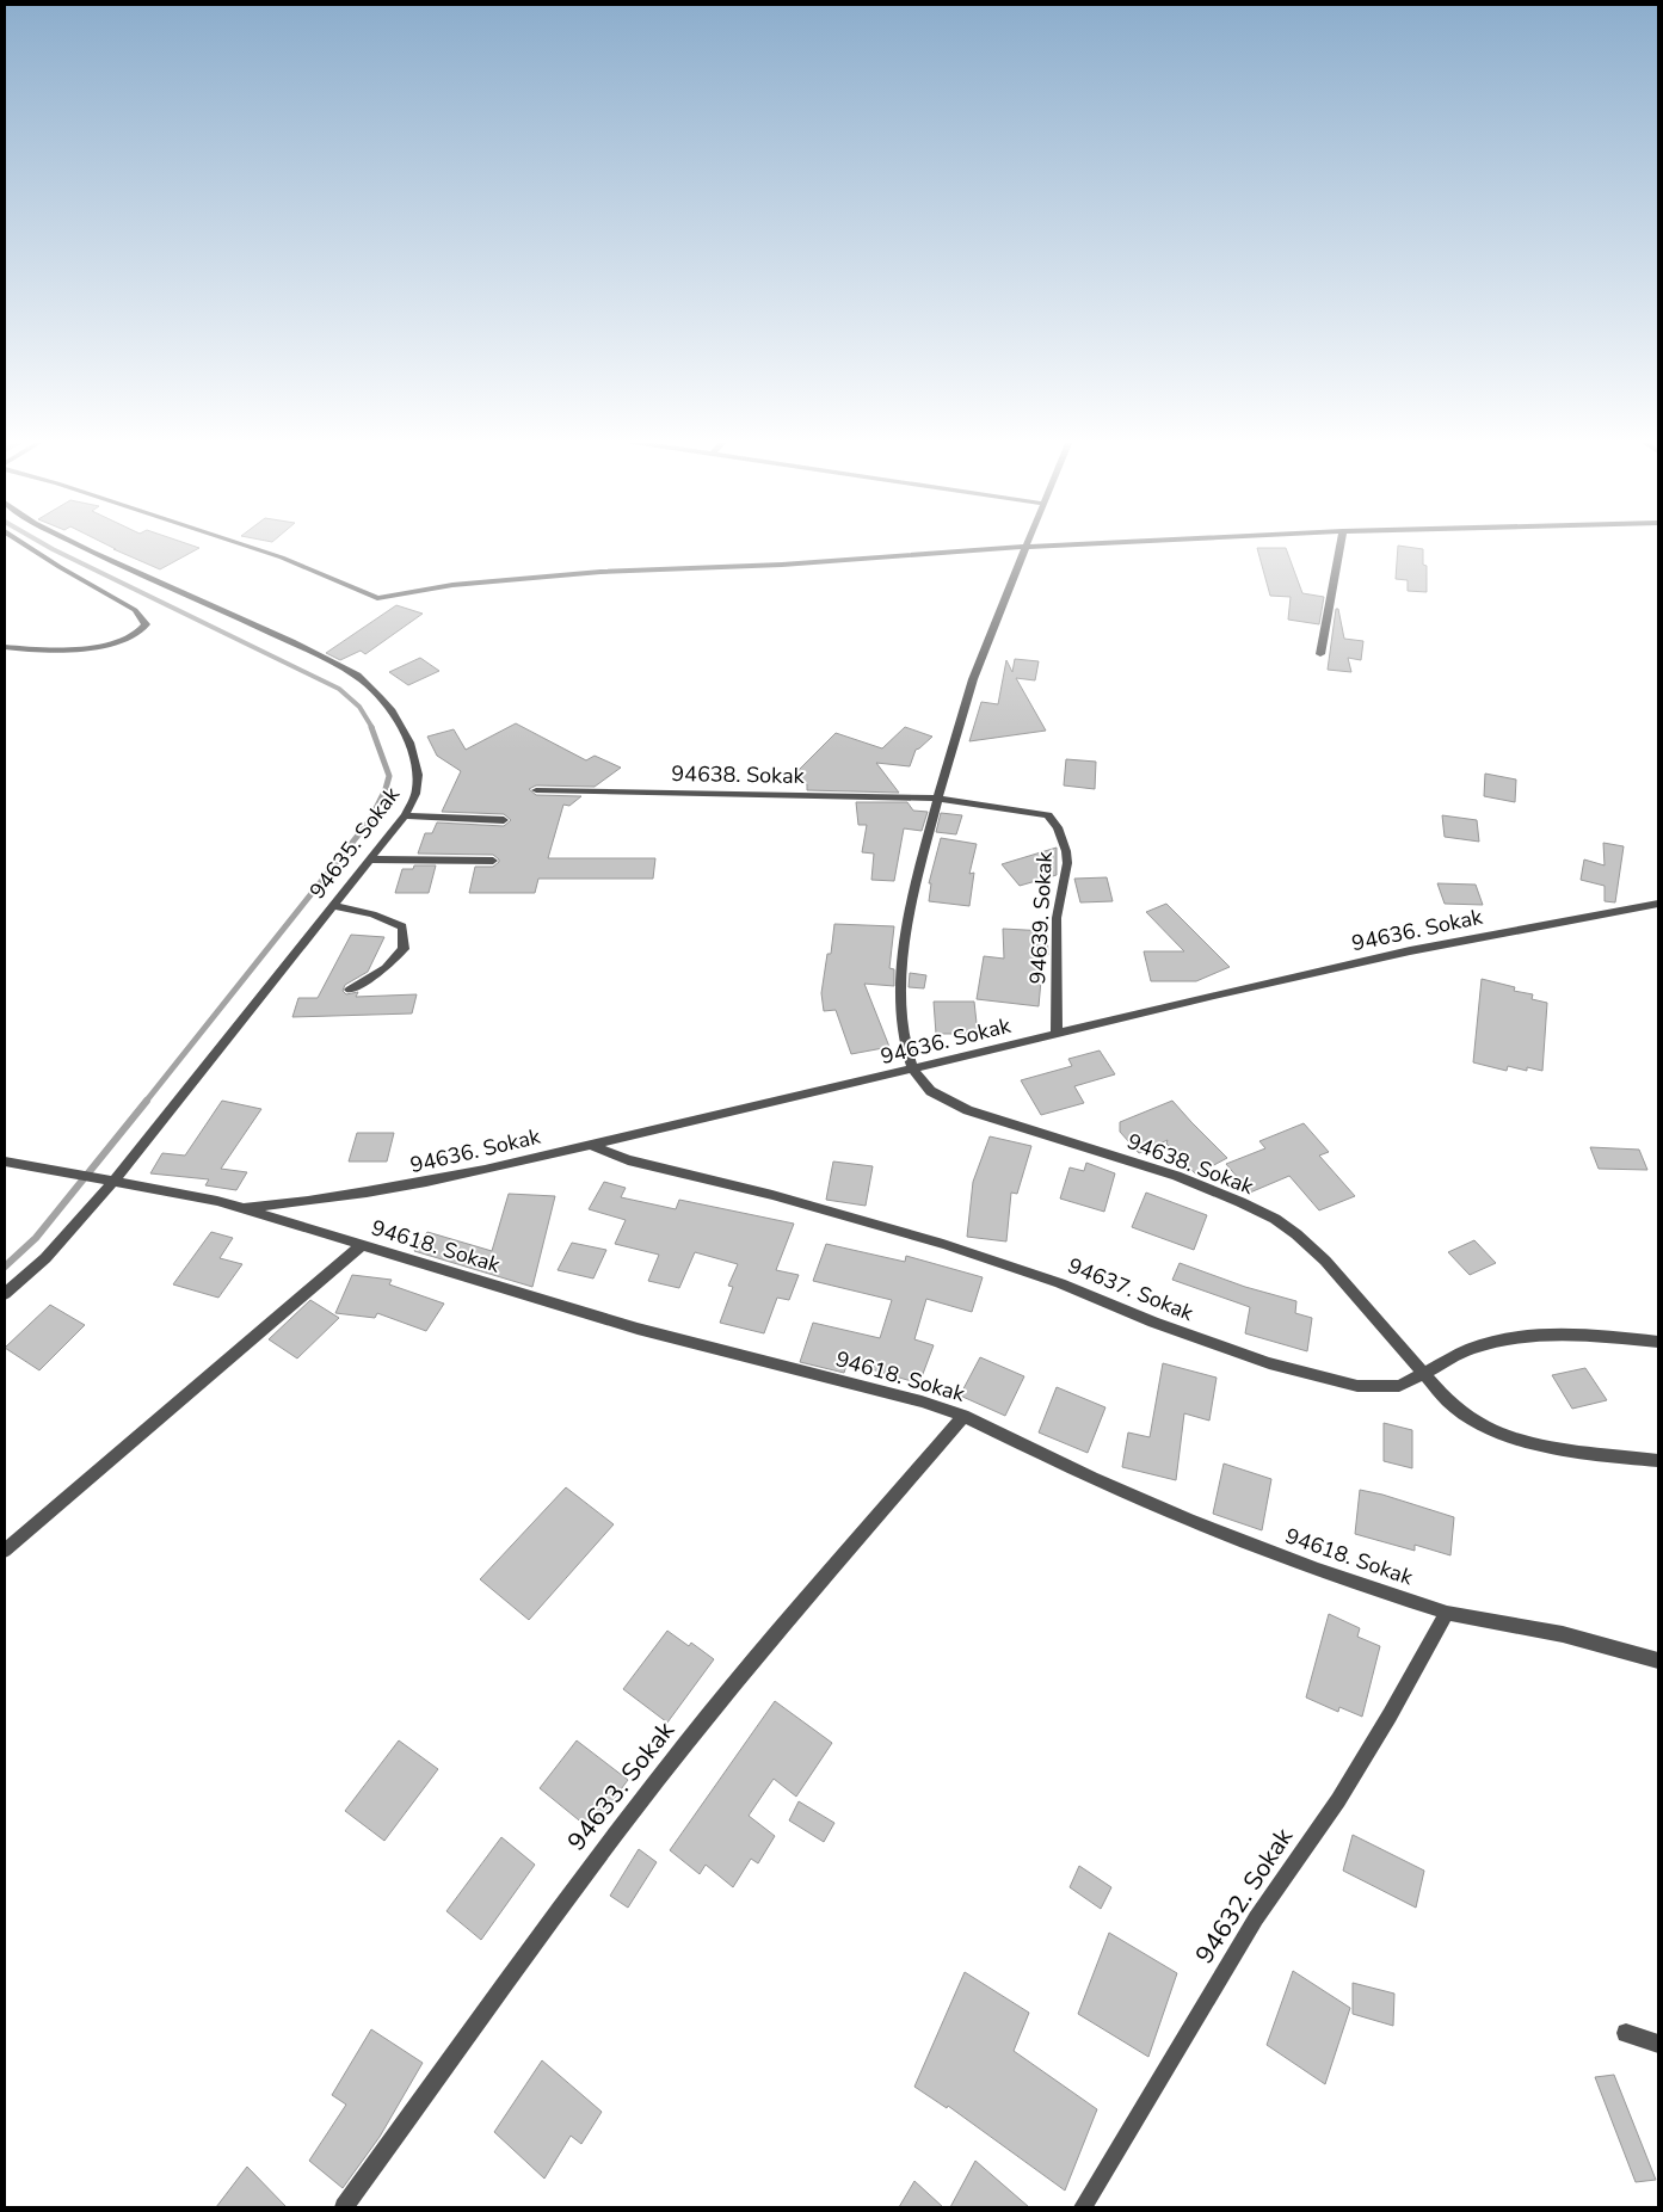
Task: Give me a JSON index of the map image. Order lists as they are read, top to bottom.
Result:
{
  "streets": {
    "street": [
      "94638. Sokak",
      "94635. Sokak",
      "94639. Sokak",
      "94636. Sokak",
      "94618. Sokak",
      "94637. Sokak",
      "94633. Sokak",
      "94632. Sokak"
    ]
  },
  "crossings": [
    ["94638. Sokak", "94639. Sokak"],
    ["94638. Sokak", "94636. Sokak"],
    ["94638. Sokak", "94637. Sokak"],
    ["94635. Sokak", "94618. Sokak"],
    ["94639. Sokak", "94636. Sokak"],
    ["94636. Sokak", "94618. Sokak"],
    ["94636. Sokak", "94637. Sokak"],
    ["94618. Sokak", "94633. Sokak"],
    ["94618. Sokak", "94632. Sokak"]
  ]
}
